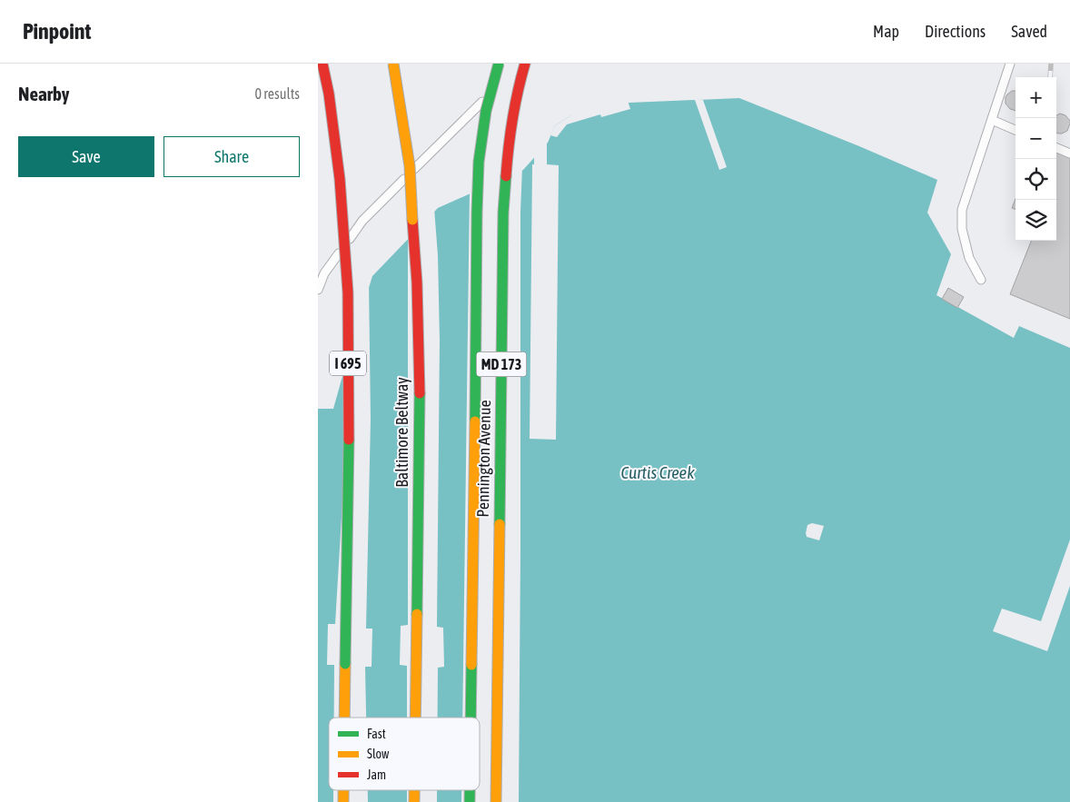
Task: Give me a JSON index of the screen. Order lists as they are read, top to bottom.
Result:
{
  "streets": {
    "main road": [
      "I 695",
      "MD 173",
      "Baltimore Beltway",
      "Pennington Avenue"
    ]
  },
  "water": ["Curtis Creek"],
  "legend": ["Fast", "Slow", "Jam"],
  "page": {
    "header": "Pinpoint",
    "nav": ["Map", "Directions", "Saved"],
    "heading": ["Nearby", "0 results"],
    "map_buttons": ["+", "−"],
    "buttons": ["Save", "Share"]
  }
}
